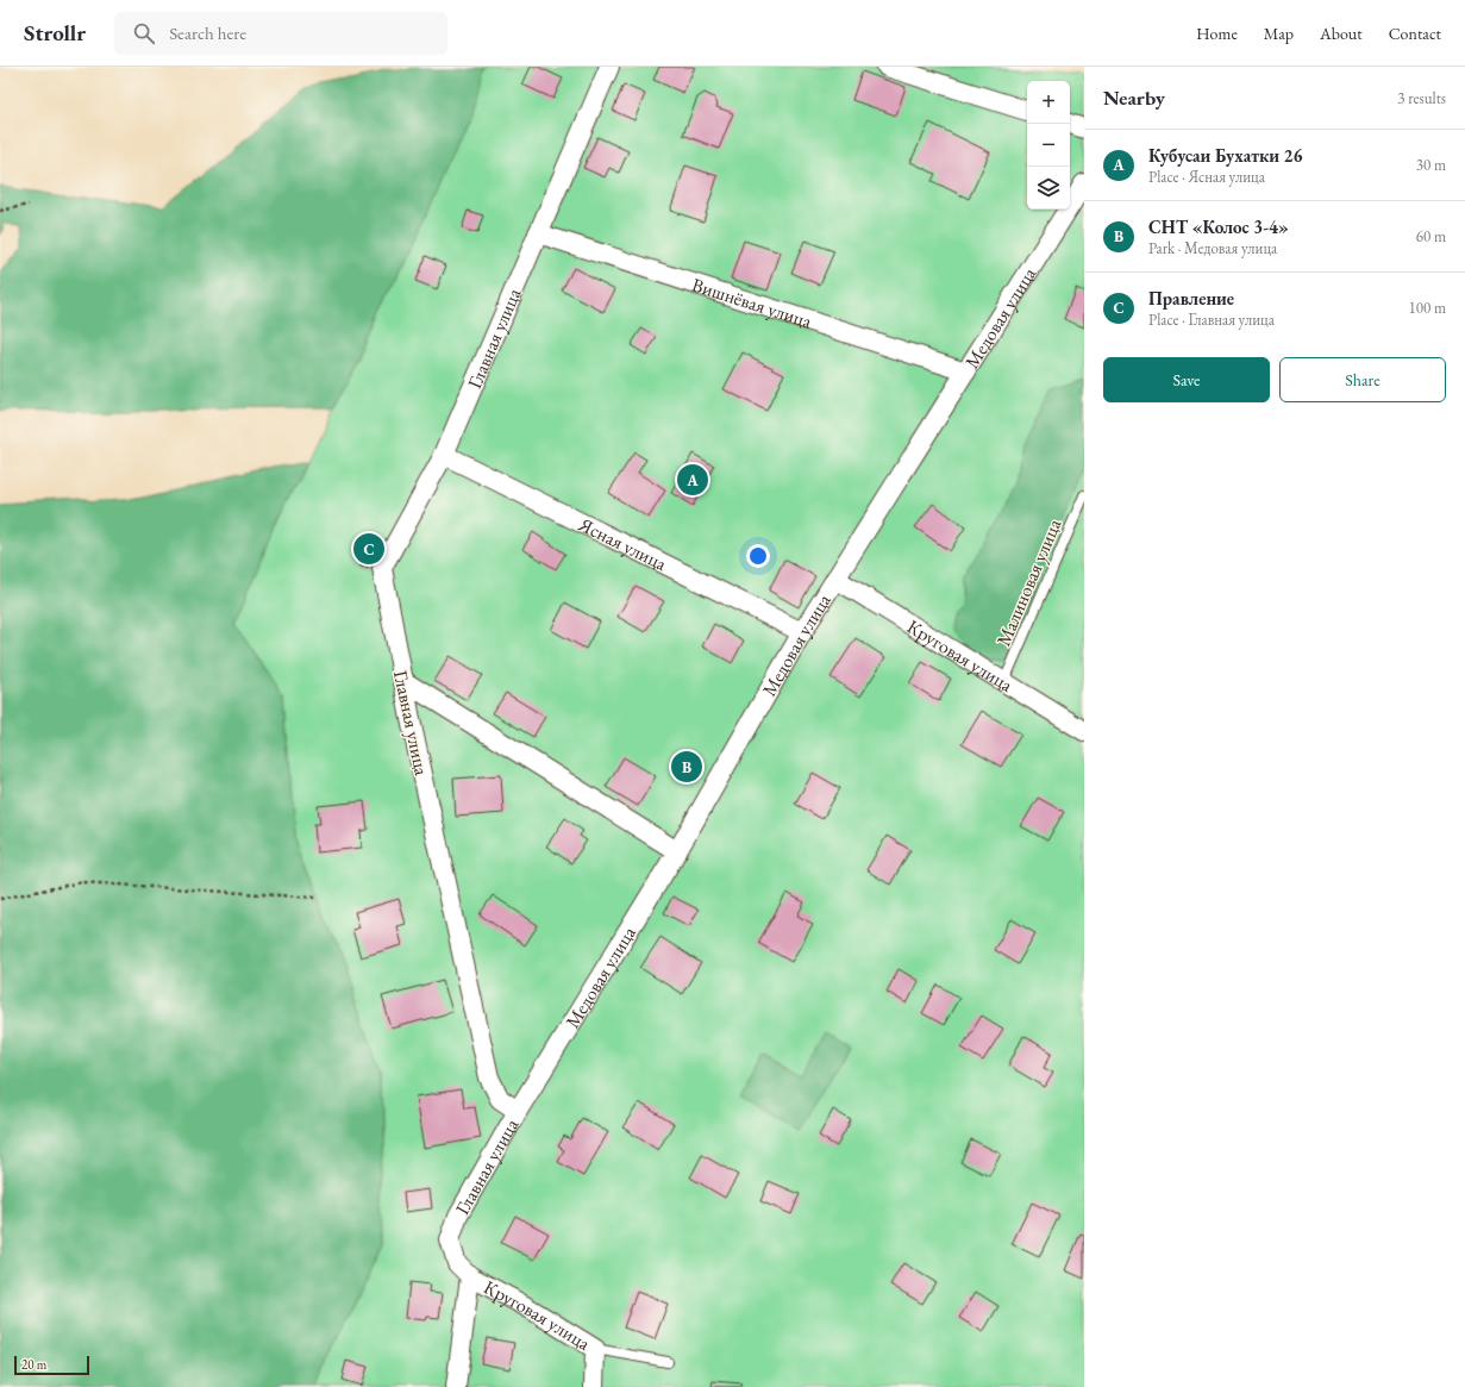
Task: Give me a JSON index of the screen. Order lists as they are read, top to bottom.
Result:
{
  "streets": {
    "street": [
      "Вишнёвая улица",
      "Медовая улица",
      "Главная улица",
      "Ясная улица",
      "Круговая улица"
    ],
    "lane": ["Малиновая улица"]
  },
  "crossings": [
    ["Вишнёвая улица", "Медовая улица"],
    ["Вишнёвая улица", "Главная улица"],
    ["Медовая улица", "Главная улица"],
    ["Медовая улица", "Ясная улица"],
    ["Медовая улица", "Круговая улица"],
    ["Главная улица", "Ясная улица"],
    ["Главная улица", "Круговая улица"],
    ["Малиновая улица", "Круговая улица"]
  ],
  "scale_bar": "20 m",
  "page": {
    "header": "Strollr",
    "search": "Search here",
    "nav": [
      "Home",
      "Map",
      "About",
      "Contact"
    ],
    "heading": ["Nearby", "3 results"],
    "map_buttons": ["+", "−"],
    "list": [
      {
        "mark": "A",
        "name": "Кубусаи Бухатки 26",
        "note": "Place · Ясная улица",
        "value": "30 m"
      },
      {
        "mark": "B",
        "name": "СНТ «Колос 3-4»",
        "note": "Park · Медовая улица",
        "value": "60 m"
      },
      {
        "mark": "C",
        "name": "Правление",
        "note": "Place · Главная улица",
        "value": "100 m"
      }
    ],
    "buttons": ["Save", "Share"],
    "pins": ["A", "C", "B"],
    "scale": "20 m"
  }
}
